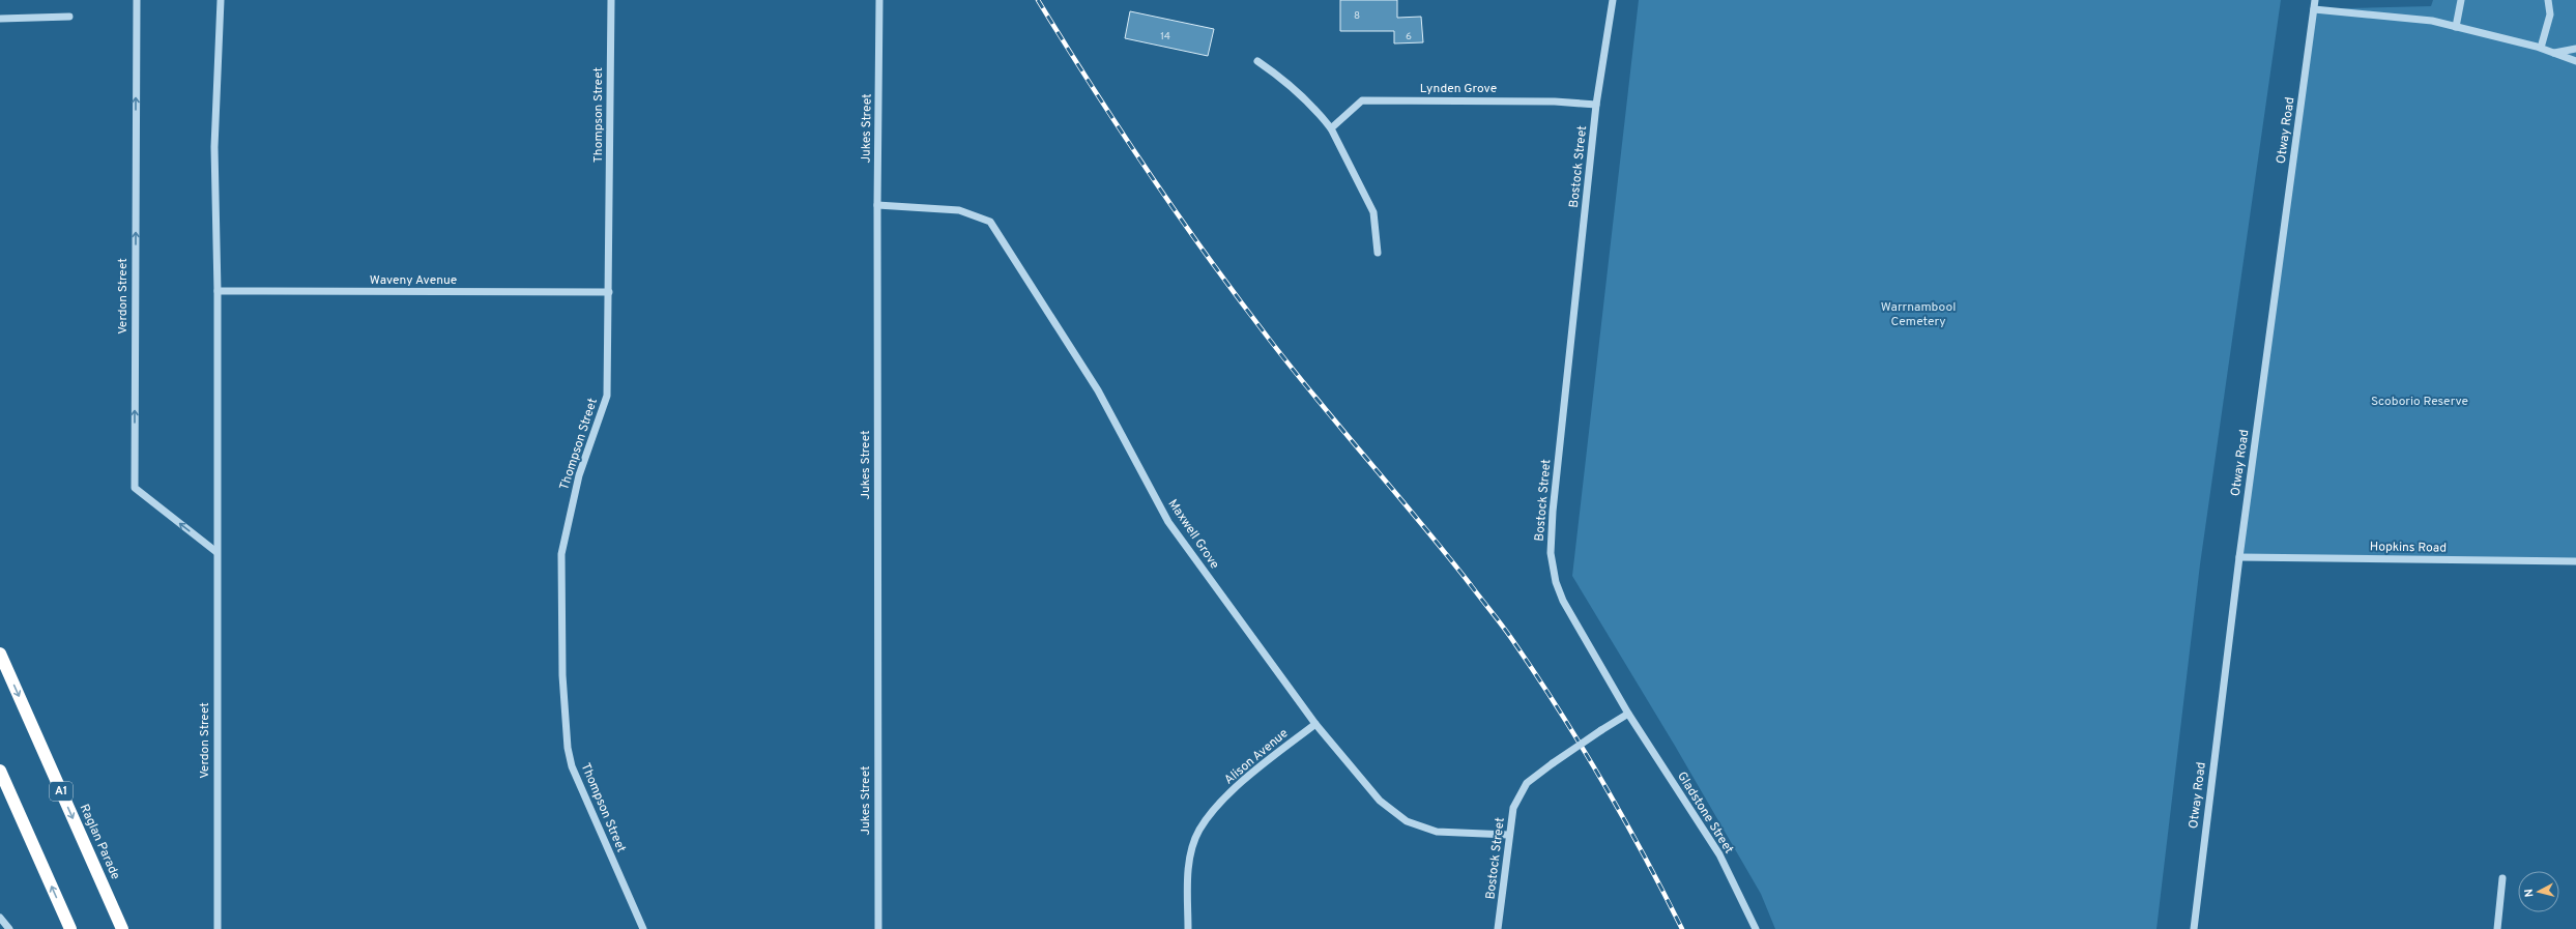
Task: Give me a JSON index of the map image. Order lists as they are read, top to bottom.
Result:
{
  "streets": {
    "highway": ["A1", "Raglan Parade"],
    "street": [
      "Lynden Grove",
      "Thompson Street",
      "Jukes Street",
      "Otway Road",
      "Bostock Street",
      "Waveny Avenue",
      "Verdon Street",
      "Maxwell Grove",
      "Hopkins Road",
      "Alison Avenue",
      "Gladstone Street"
    ]
  },
  "crossings": [
    ["Lynden Grove", "Bostock Street"],
    ["Thompson Street", "Waveny Avenue"],
    ["Jukes Street", "Maxwell Grove"],
    ["Otway Road", "Hopkins Road"],
    ["Bostock Street", "Maxwell Grove"],
    ["Bostock Street", "Gladstone Street"],
    ["Waveny Avenue", "Verdon Street"],
    ["Maxwell Grove", "Alison Avenue"]
  ],
  "one_way": ["Verdon Street"],
  "parks": ["Warrnambool Cemetery", "Scoborio Reserve"],
  "house_numbers": ["8", "14", "6"],
  "north": "left"
}
